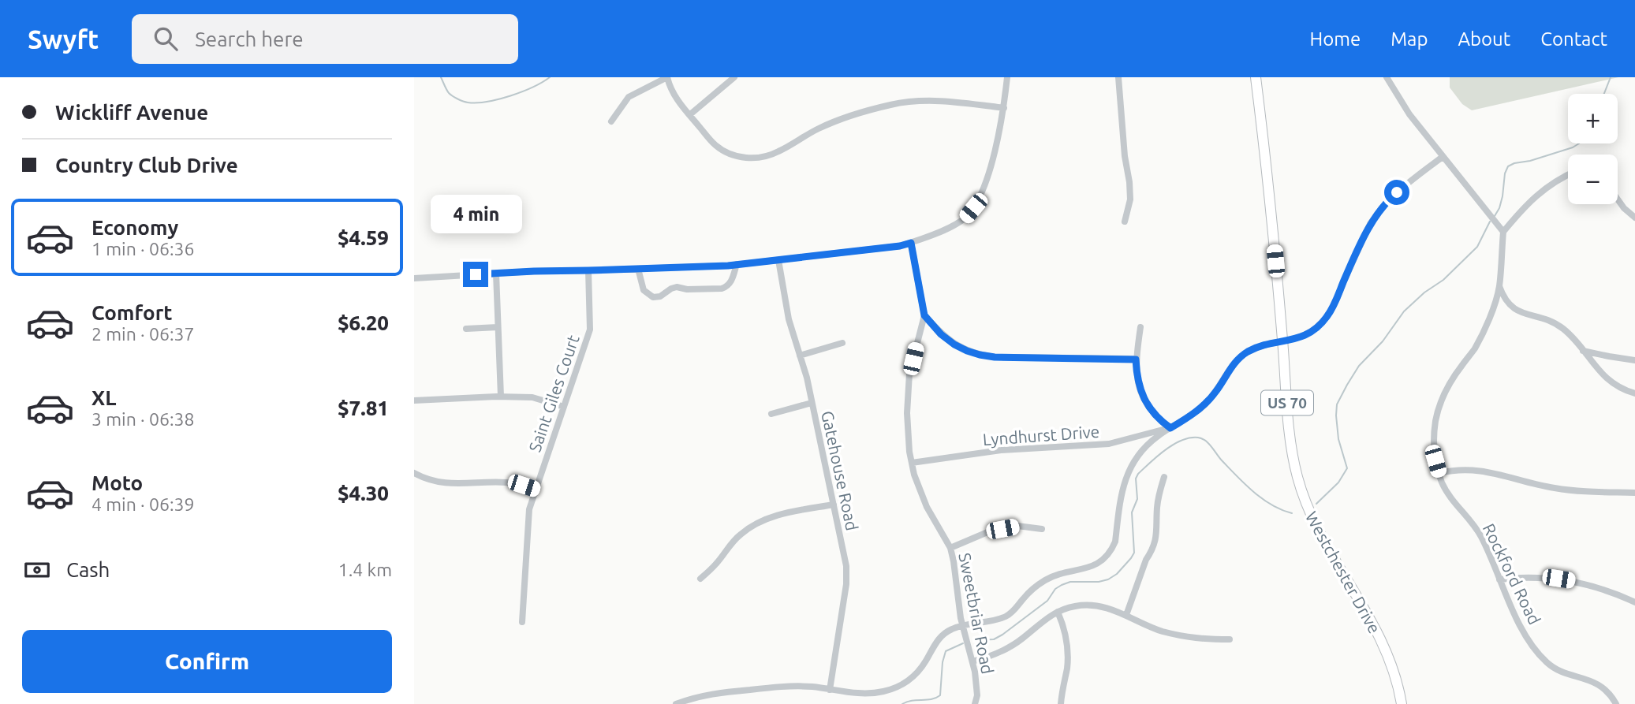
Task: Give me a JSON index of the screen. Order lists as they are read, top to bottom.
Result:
{
  "streets": {
    "main road": ["US 70", "Westchester Drive"],
    "street": [
      "Saint Giles Court",
      "Lyndhurst Drive",
      "Gatehouse Road",
      "Rockford Road",
      "Sweetbriar Road"
    ]
  },
  "crossings": [
    ["Lyndhurst Drive", "Sweetbriar Road"]
  ],
  "page": {
    "header": "Swyft",
    "search": "Search here",
    "nav": [
      "Home",
      "Map",
      "About",
      "Contact"
    ],
    "banner": ["Wickliff Avenue", "Country Club Drive"],
    "map_buttons": ["+", "−"],
    "bubble": "4 min",
    "list": [
      {
        "name": "Economy",
        "note": "1 min · 06:36",
        "value": "$4.59"
      },
      {
        "name": "Comfort",
        "note": "2 min · 06:37",
        "value": "$6.20"
      },
      {
        "name": "XL",
        "note": "3 min · 06:38",
        "value": "$7.81"
      },
      {
        "name": "Moto",
        "note": "4 min · 06:39",
        "value": "$4.30"
      }
    ],
    "pay": ["Cash", "1.4 km"],
    "buttons": "Confirm"
  }
}
